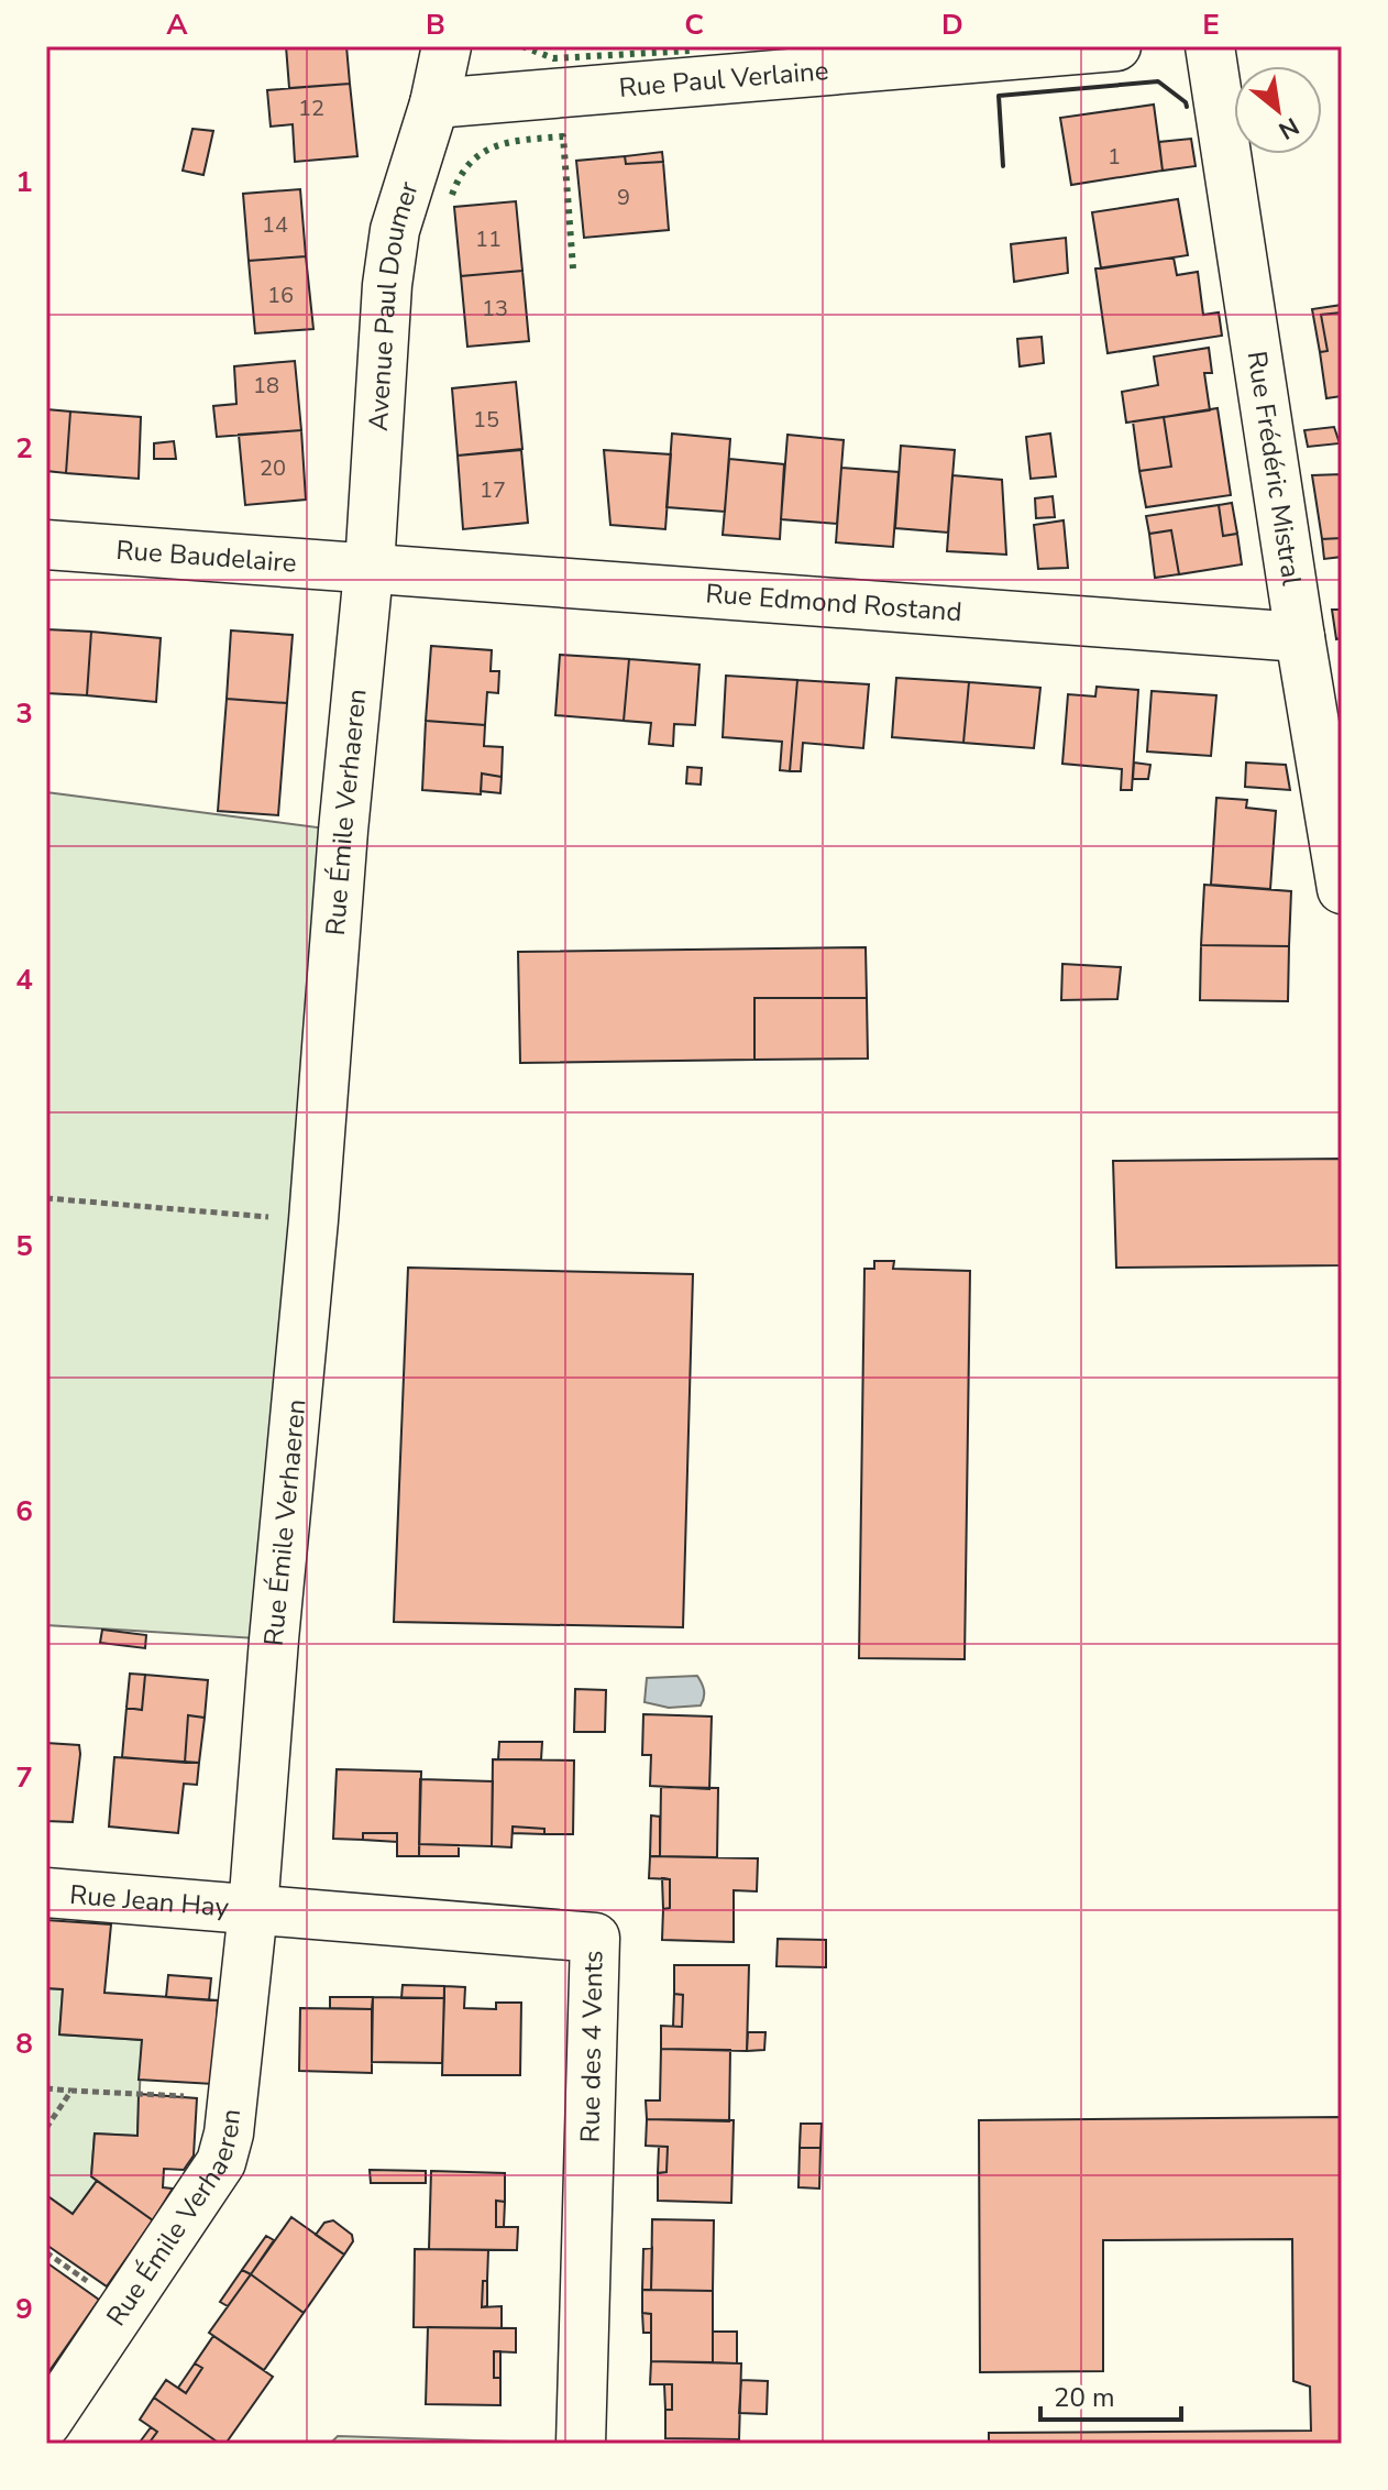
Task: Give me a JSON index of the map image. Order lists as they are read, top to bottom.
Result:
{
  "streets": {
    "street": [
      "Rue Paul Verlaine",
      "Avenue Paul Doumer",
      "Rue Frédéric Mistral",
      "Rue Baudelaire",
      "Rue Edmond Rostand",
      "Rue Émile Verhaeren",
      "Rue Jean Hay",
      "Rue des 4 Vents"
    ]
  },
  "crossings": [
    ["Rue Paul Verlaine", "Avenue Paul Doumer"],
    ["Avenue Paul Doumer", "Rue Baudelaire"],
    ["Avenue Paul Doumer", "Rue Edmond Rostand"],
    ["Avenue Paul Doumer", "Rue Émile Verhaeren"],
    ["Rue Frédéric Mistral", "Rue Edmond Rostand"],
    ["Rue Baudelaire", "Rue Edmond Rostand"],
    ["Rue Baudelaire", "Rue Émile Verhaeren"],
    ["Rue Edmond Rostand", "Rue Émile Verhaeren"],
    ["Rue Émile Verhaeren", "Rue Jean Hay"],
    ["Rue Émile Verhaeren", "Rue des 4 Vents"],
    ["Rue Jean Hay", "Rue des 4 Vents"]
  ],
  "house_numbers": [
    "12",
    "1",
    "9",
    "14",
    "11",
    "16",
    "13",
    "18",
    "15",
    "20",
    "17"
  ],
  "scale_bar": "20 m",
  "north": "bottom right",
  "grid": {
    "columns": [
      "A",
      "B",
      "C",
      "D",
      "E"
    ],
    "rows": [
      "1",
      "2",
      "3",
      "4",
      "5",
      "6",
      "7",
      "8",
      "9"
    ]
  }
}
